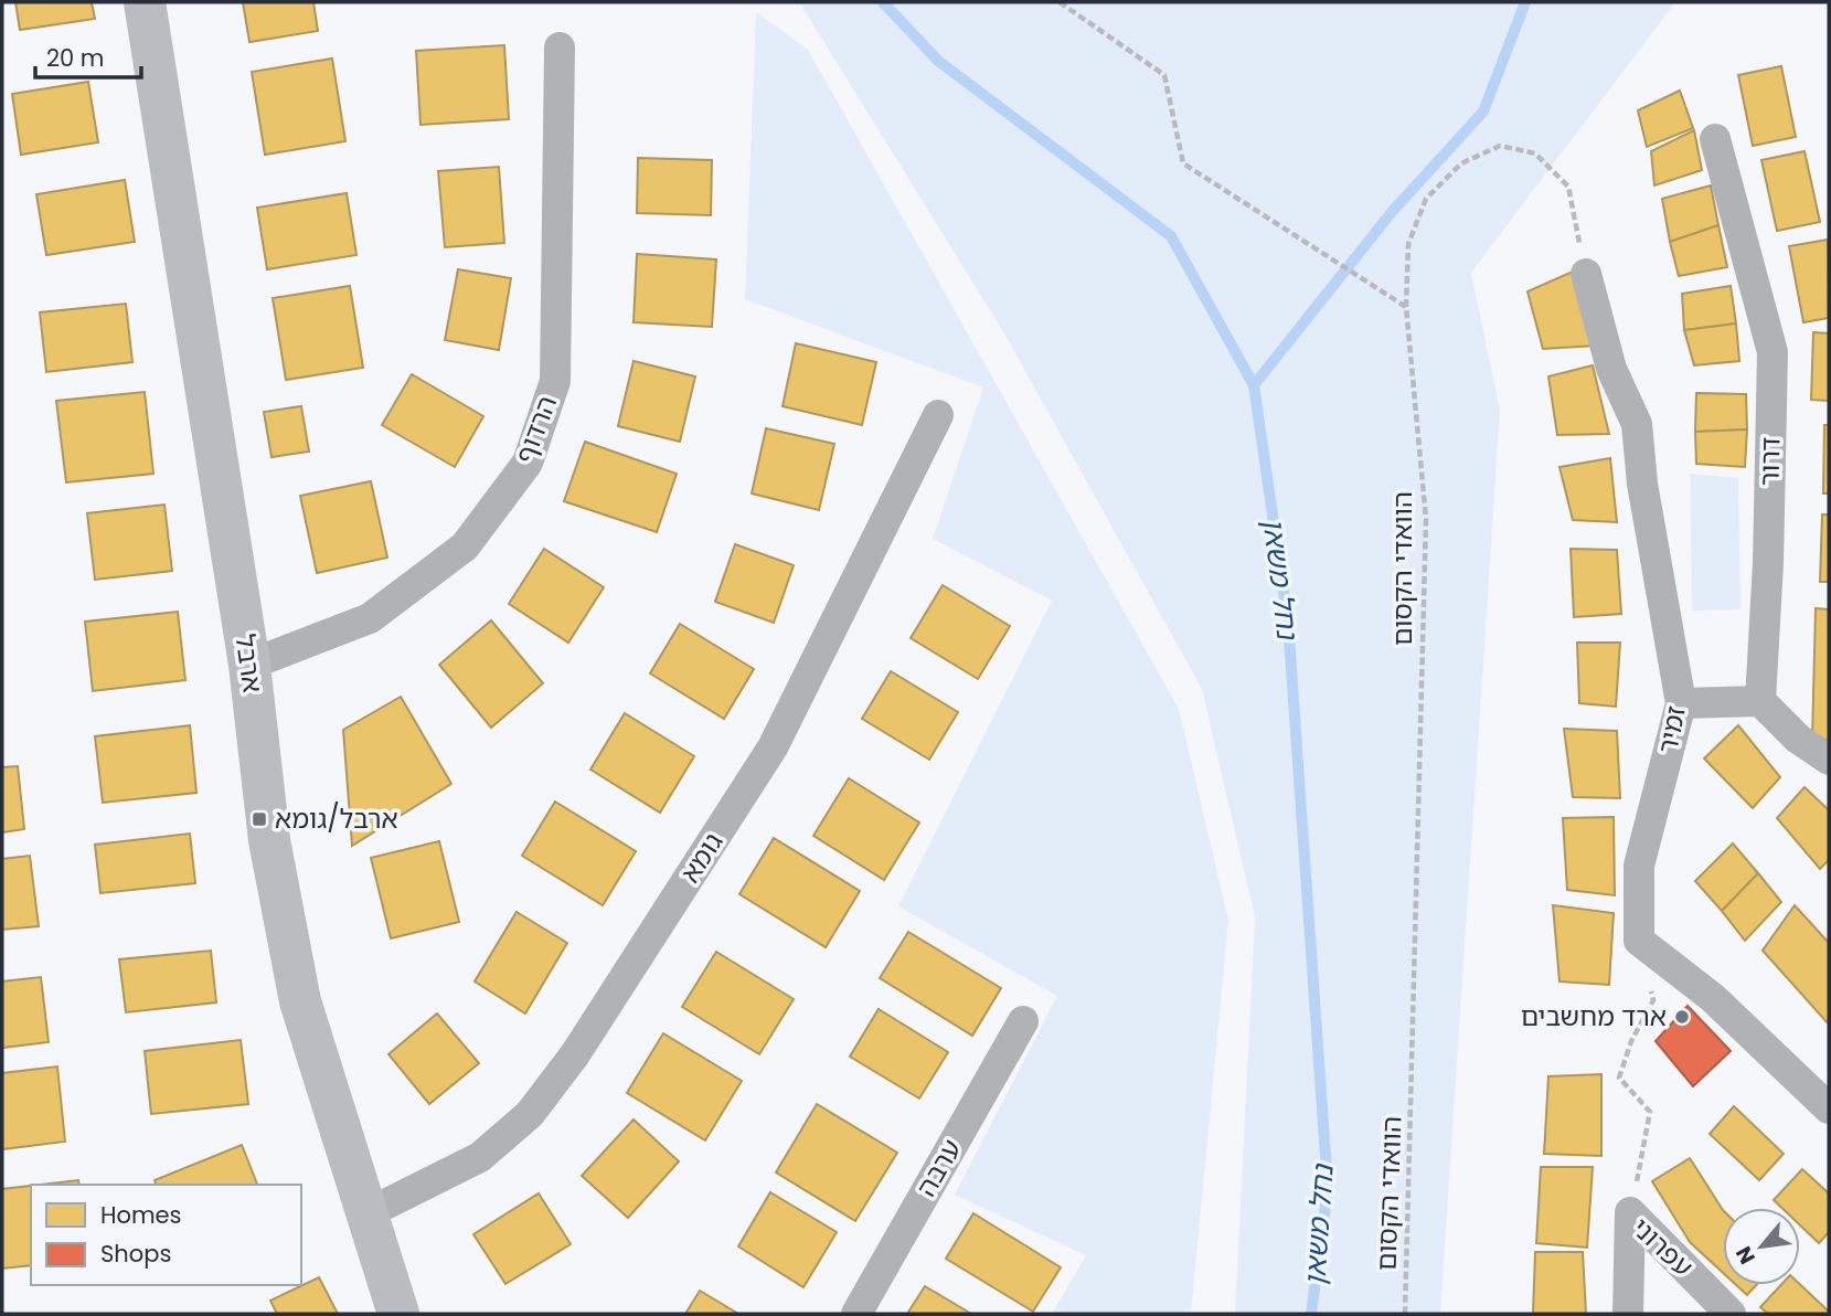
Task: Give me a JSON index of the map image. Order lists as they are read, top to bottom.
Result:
{
  "streets": {
    "street": [
      "הרדוף",
      "דרור",
      "ארבל",
      "זמיר",
      "גומא",
      "ערבה",
      "עפרוני"
    ],
    "path": ["הוואדי הקסום"]
  },
  "crossings": [
    ["הרדוף", "ארבל"],
    ["הוואדי הקסום", "זמיר"],
    ["ארבל", "גומא"]
  ],
  "water": ["נחל משאן"],
  "places": {
    "transit": ["ארבל/גומא"],
    "other": ["ארד מחשבים"]
  },
  "legend": ["Homes", "Shops"],
  "scale_bar": "20 m",
  "north": "bottom left"
}
